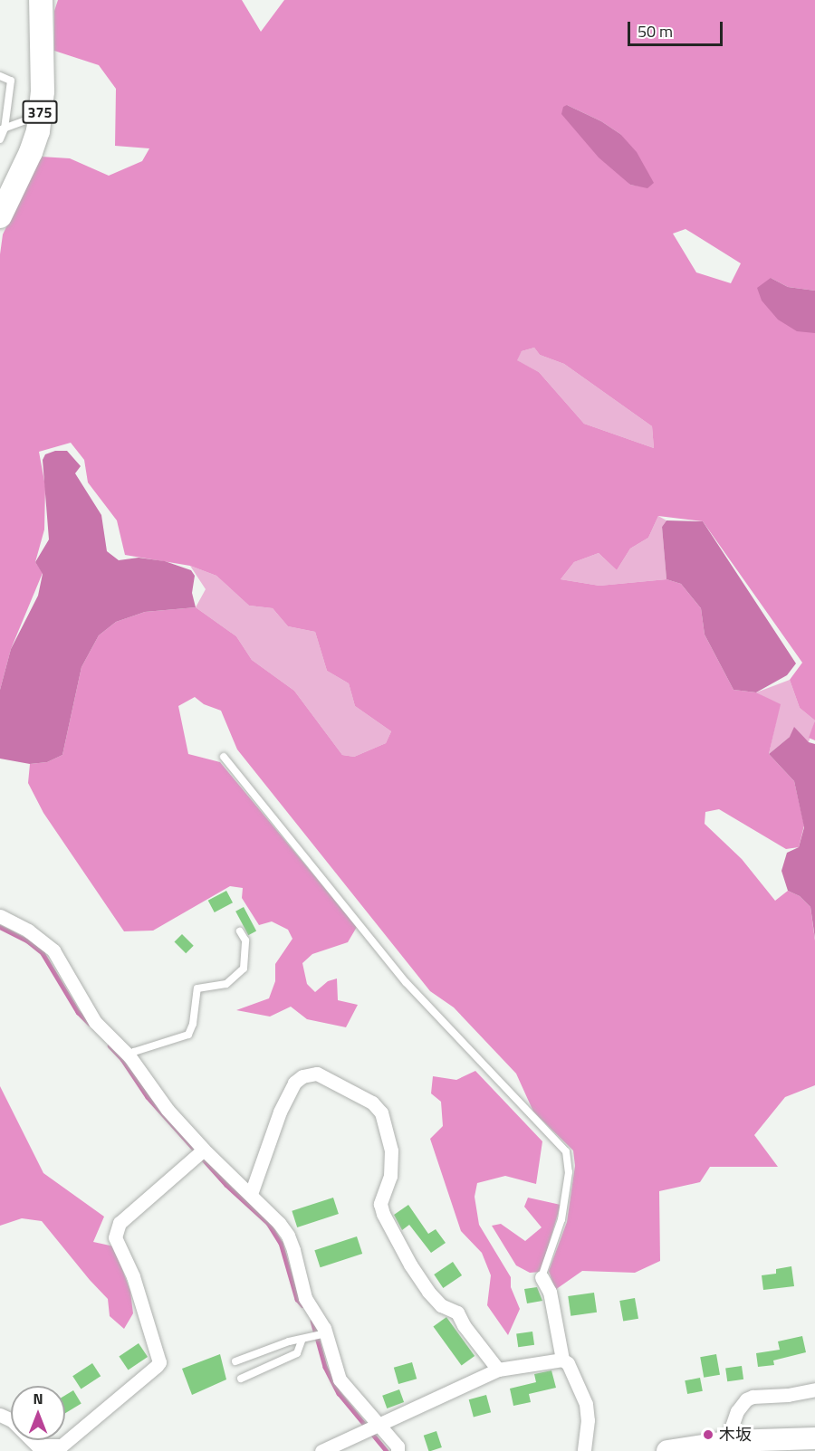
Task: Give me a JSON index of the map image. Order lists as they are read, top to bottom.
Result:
{
  "streets": {
    "highway": ["375"]
  },
  "places": ["木坂"],
  "scale_bar": "50 m",
  "north": "top"
}
